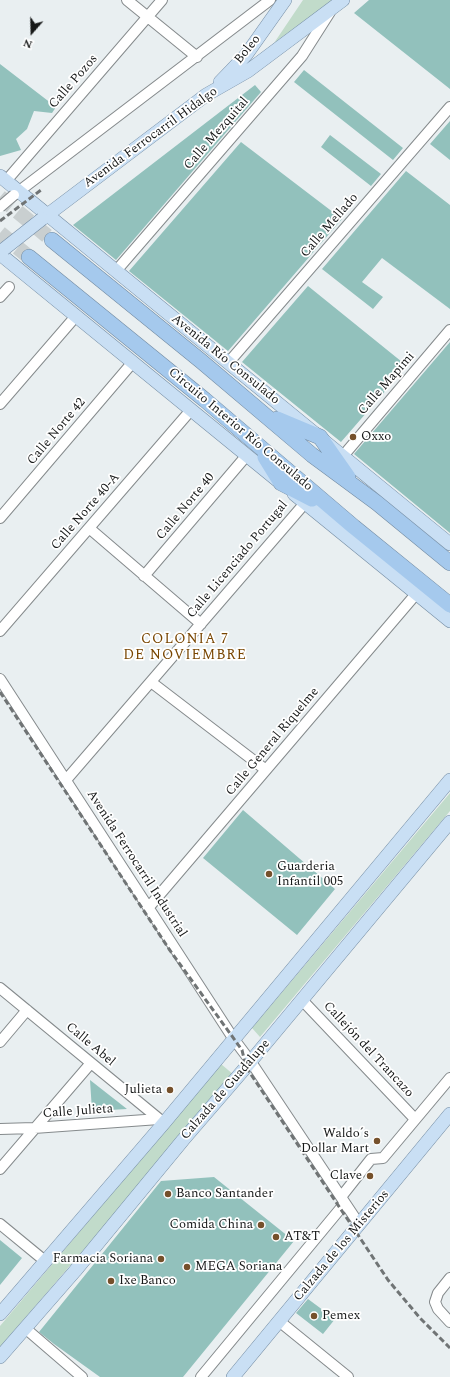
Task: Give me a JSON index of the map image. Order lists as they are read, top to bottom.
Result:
{
  "streets": {
    "highway": ["Circuito Interior Río Consulado"],
    "main road": [
      "Boleo",
      "Avenida Ferrocarril Hidalgo",
      "Avenida Río Consulado",
      "Calzada de Guadalupe",
      "Calzada de los Misterios"
    ],
    "street": [
      "Calle Pozos",
      "Calle Mezquital",
      "Calle Mellado",
      "Calle Mapimi",
      "Calle Norte 42",
      "Calle Norte 40",
      "Calle Norte 40-A",
      "Calle Licenciado Portugal",
      "Calle General Riquelme",
      "Avenida Ferrocarril Industrial",
      "Calle Abel",
      "Callejón del Trancazo",
      "Calle Julieta"
    ]
  },
  "crossings": [
    ["Boleo", "Avenida Ferrocarril Hidalgo"],
    ["Calle Pozos", "Avenida Río Consulado"],
    ["Calle Mezquital", "Avenida Ferrocarril Hidalgo"],
    ["Calle Mezquital", "Avenida Río Consulado"],
    ["Avenida Ferrocarril Hidalgo", "Avenida Río Consulado"],
    ["Calle Mellado", "Avenida Río Consulado"],
    ["Avenida Río Consulado", "Calle Mapimi"],
    ["Calle Licenciado Portugal", "Avenida Ferrocarril Industrial"],
    ["Calle General Riquelme", "Avenida Ferrocarril Industrial"],
    ["Avenida Ferrocarril Industrial", "Calzada de Guadalupe"],
    ["Avenida Ferrocarril Industrial", "Calzada de los Misterios"],
    ["Calle Abel", "Calzada de Guadalupe"],
    ["Calle Abel", "Calle Julieta"],
    ["Callejón del Trancazo", "Calzada de Guadalupe"],
    ["Callejón del Trancazo", "Calzada de los Misterios"],
    ["Calzada de Guadalupe", "Calle Julieta"]
  ],
  "districts": ["COLONIA 7 DE NOVIEMBRE"],
  "places": [
    "Oxxo",
    "Guarderia Infantil 005",
    "Julieta",
    "Waldo´s Dollar Mart",
    "Clave",
    "Banco Santander",
    "Comida China",
    "AT&T",
    "Farmacia Soriana",
    "MEGA Soriana",
    "Ixe Banco",
    "Pemex"
  ],
  "north": "bottom"
}
